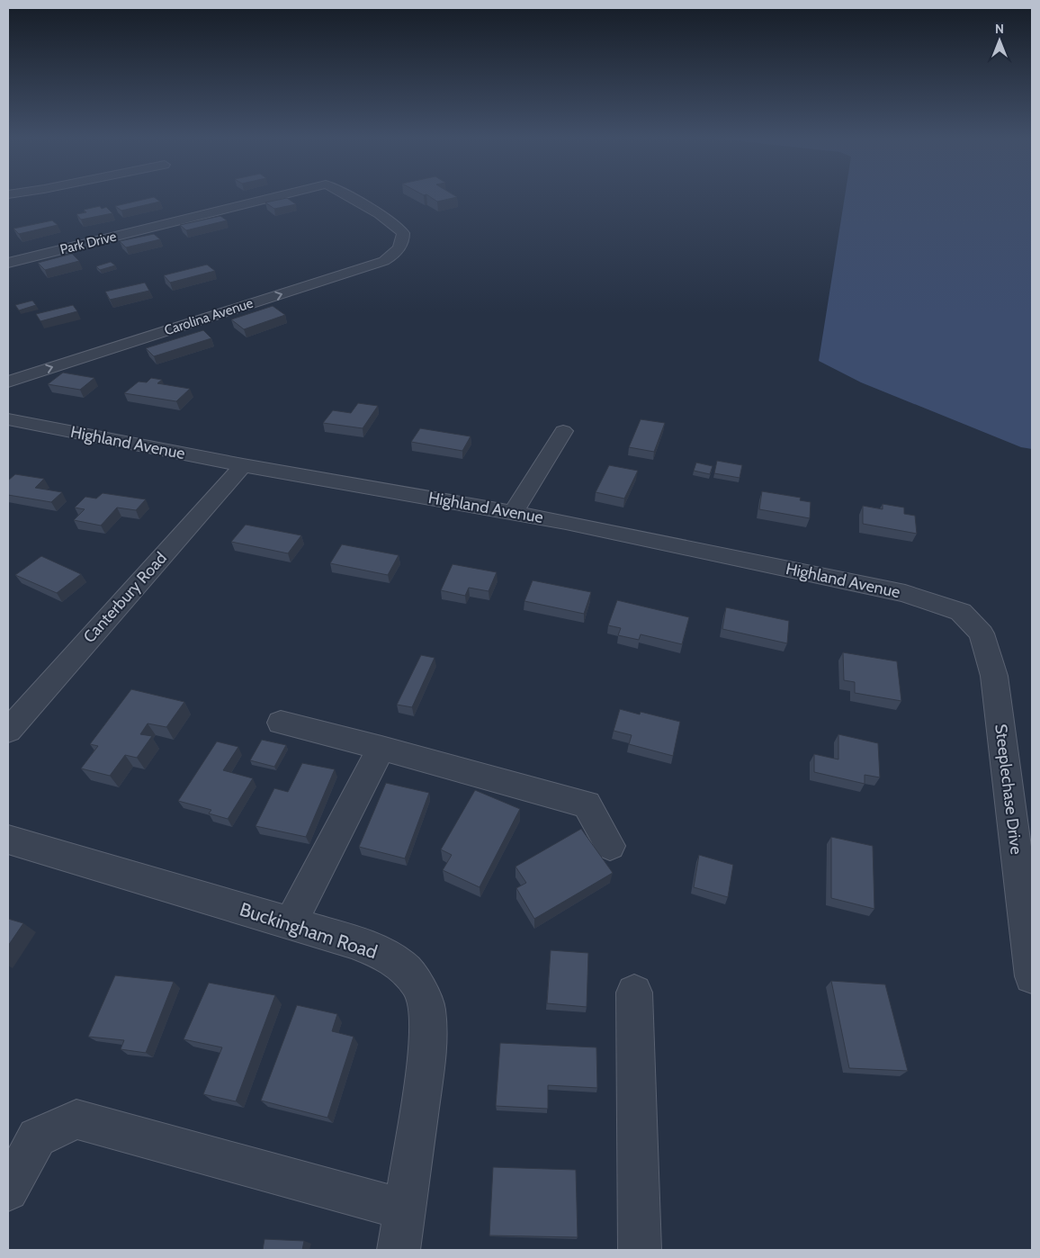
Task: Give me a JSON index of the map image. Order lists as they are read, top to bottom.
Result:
{
  "streets": {
    "street": [
      "Park Drive",
      "Carolina Avenue",
      "Highland Avenue",
      "Canterbury Road",
      "Steeplechase Drive",
      "Buckingham Road"
    ]
  },
  "crossings": [
    ["Highland Avenue", "Canterbury Road"],
    ["Highland Avenue", "Steeplechase Drive"]
  ],
  "north": "top"
}
